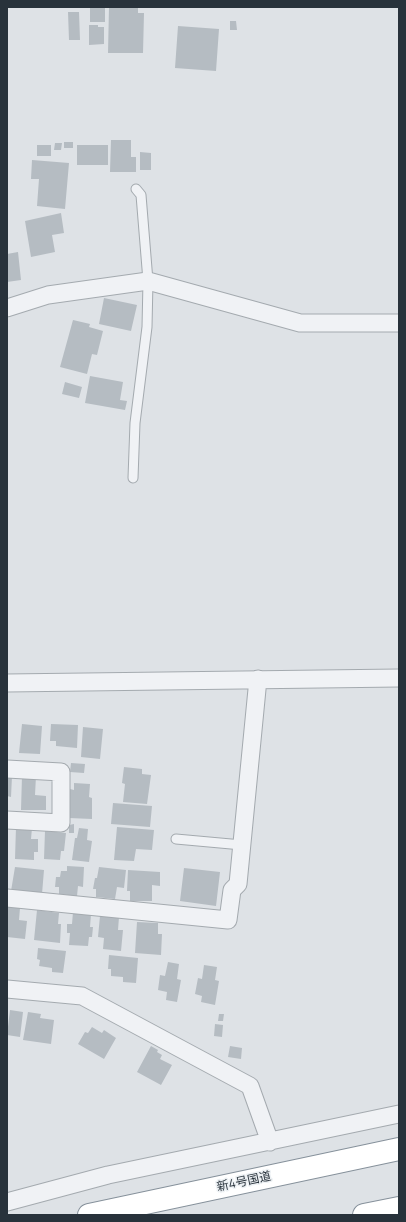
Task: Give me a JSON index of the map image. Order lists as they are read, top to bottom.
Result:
{
  "streets": {
    "highway": ["新4号国道"]
  }
}
